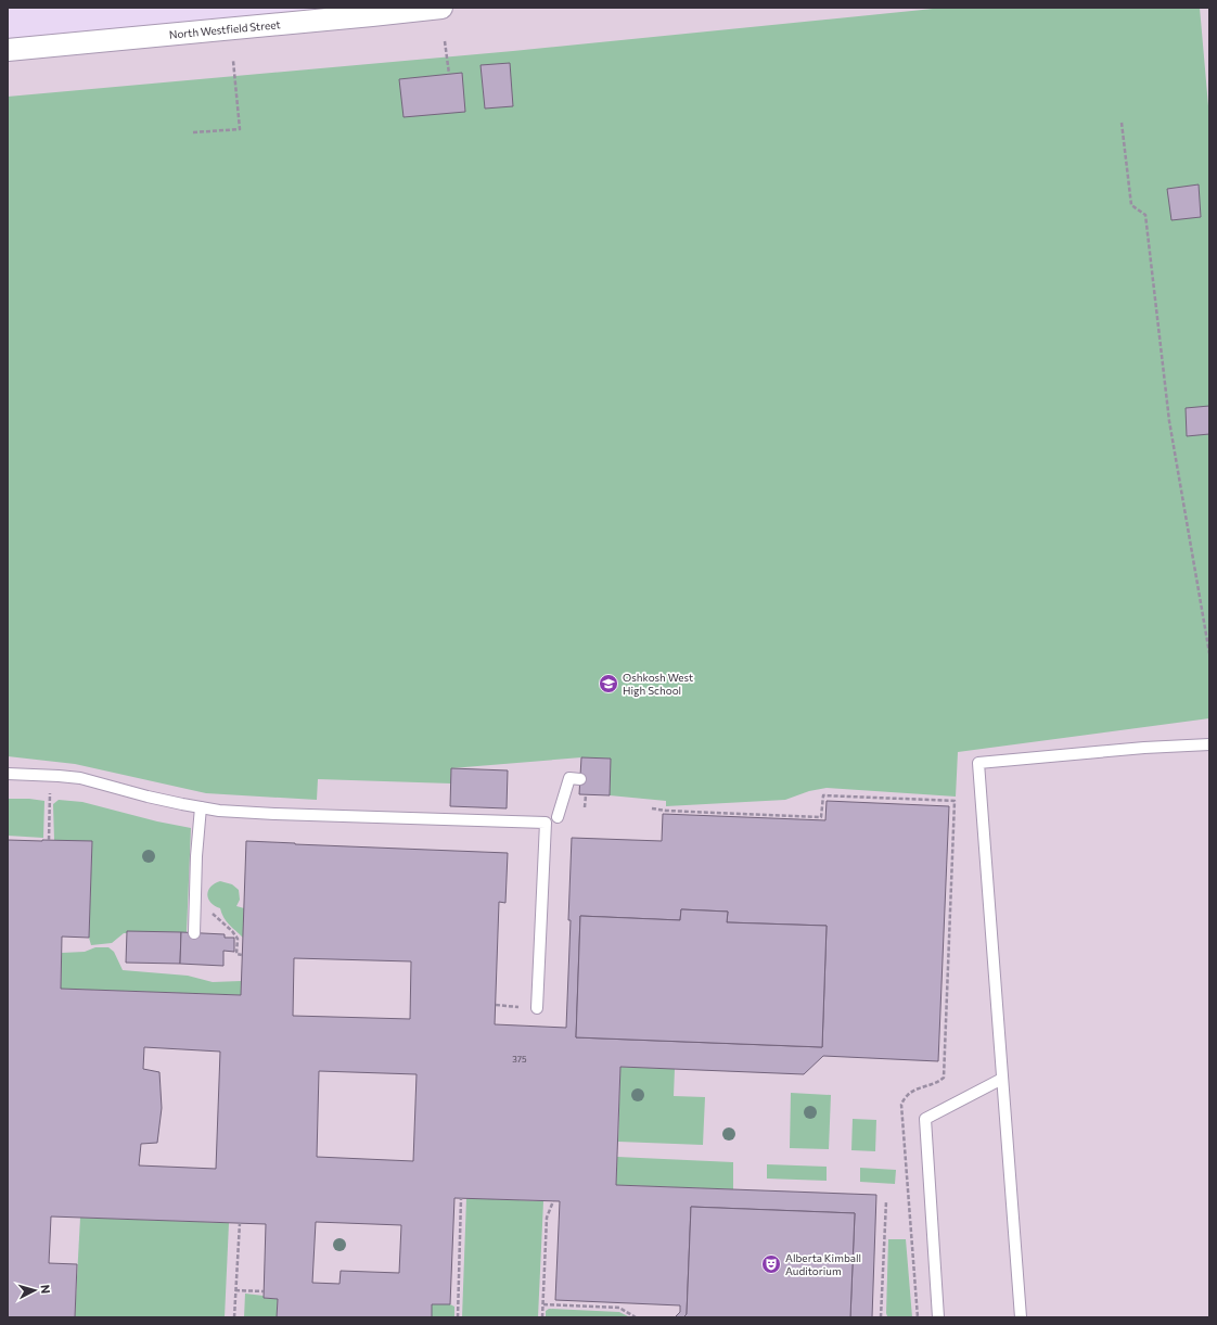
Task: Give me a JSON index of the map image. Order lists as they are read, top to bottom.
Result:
{
  "streets": {
    "street": ["North Westfield Street"]
  },
  "places": {
    "school or university": ["Oshkosh West High School"],
    "theatre": ["Alberta Kimball Auditorium"]
  },
  "house_numbers": ["375"],
  "north": "right"
}
